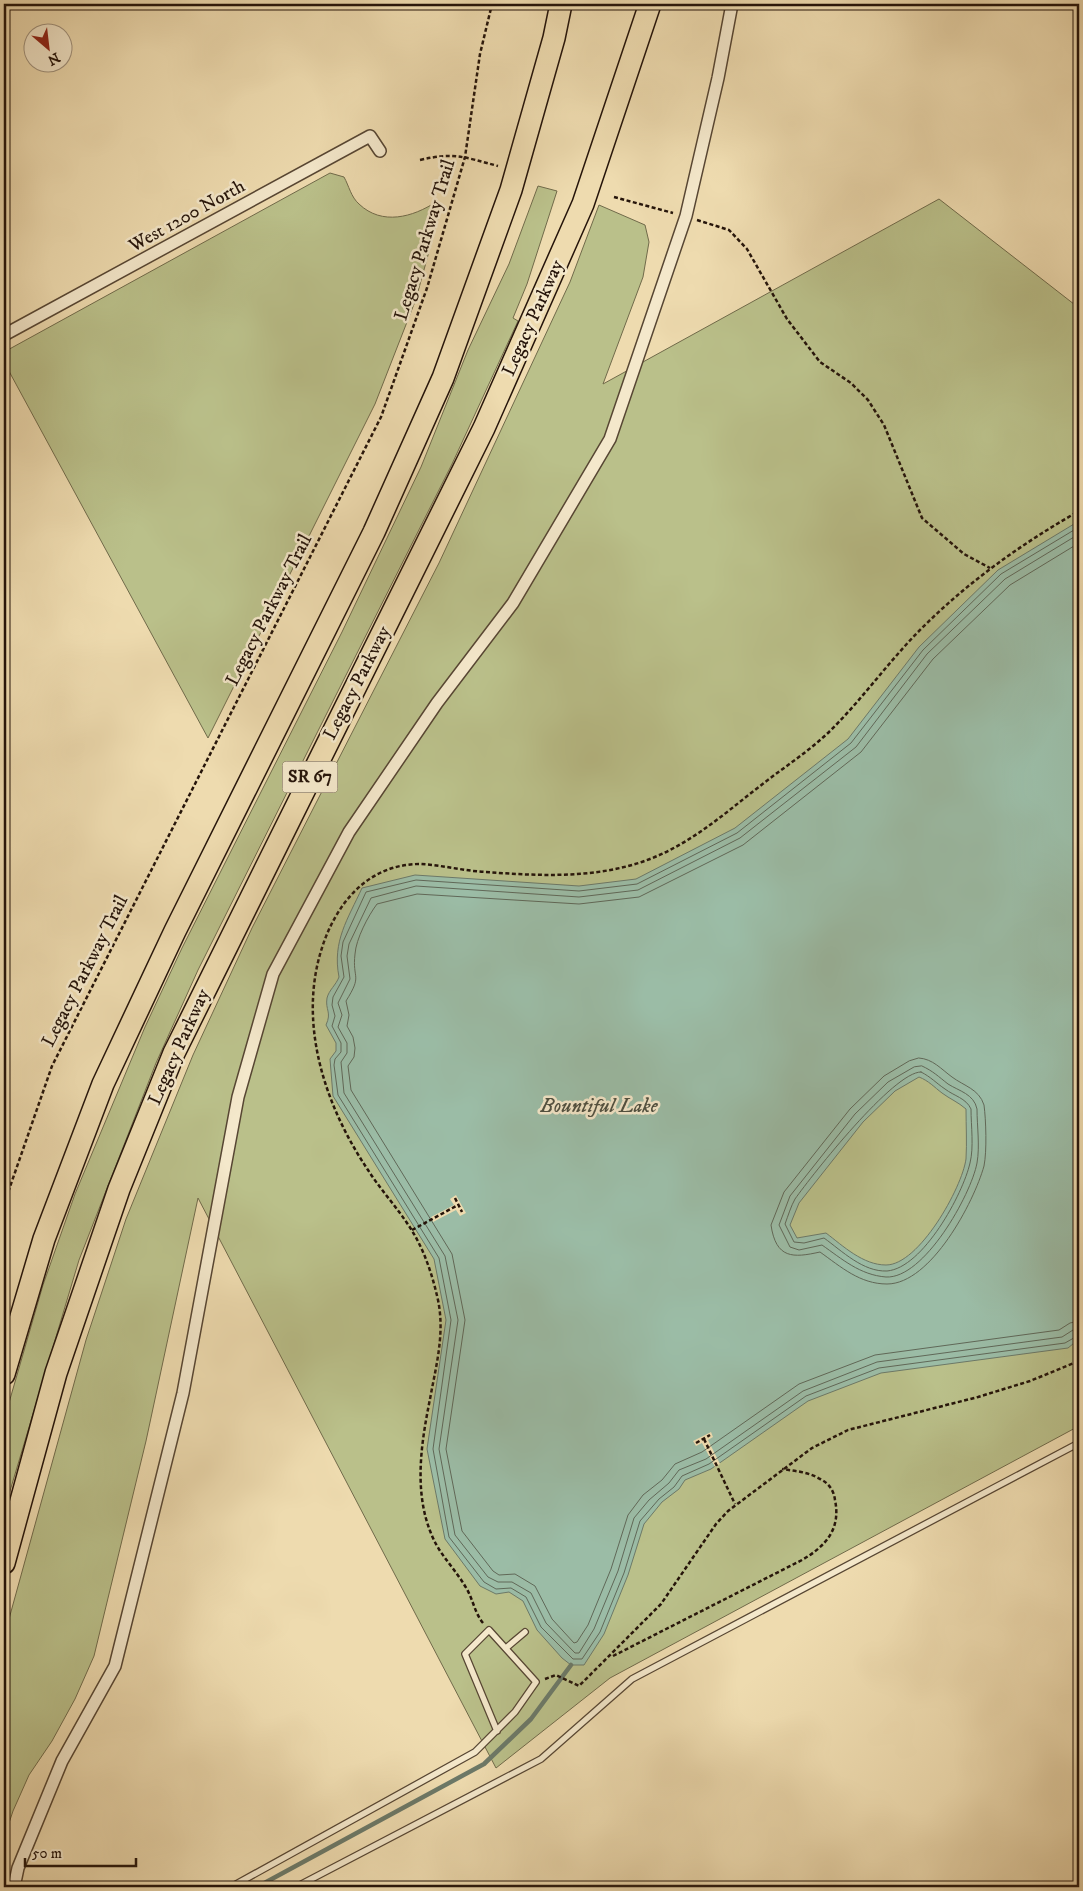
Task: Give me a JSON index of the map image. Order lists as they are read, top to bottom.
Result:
{
  "streets": {
    "highway": ["Legacy Parkway", "SR 67"],
    "street": ["West 1200 North"],
    "path": ["Legacy Parkway Trail"]
  },
  "water": ["Bountiful Lake"],
  "scale_bar": "50 m",
  "north": "bottom right"
}
